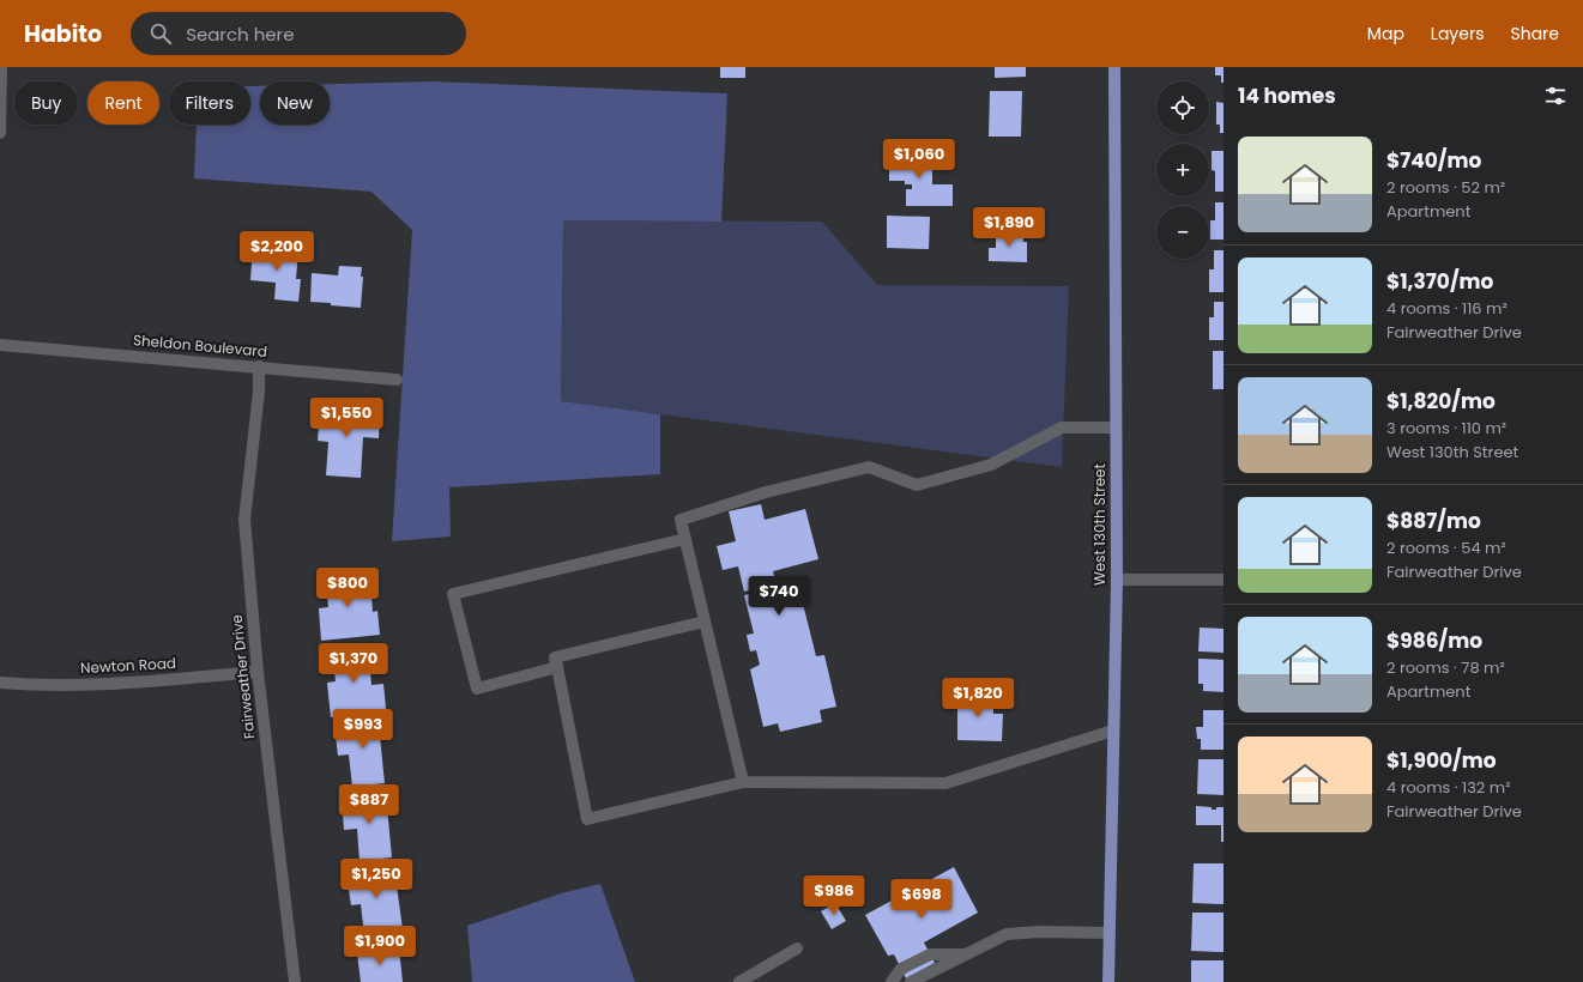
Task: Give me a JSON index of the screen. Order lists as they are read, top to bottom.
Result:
{
  "streets": {
    "main road": ["West 130th Street"],
    "street": ["Sheldon Boulevard", "Newton Road", "Fairweather Drive"]
  },
  "crossings": [
    ["Sheldon Boulevard", "Fairweather Drive"],
    ["Newton Road", "Fairweather Drive"]
  ],
  "page": {
    "header": "Habito",
    "search": "Search here",
    "nav": ["Map", "Layers", "Share"],
    "heading": "14 homes",
    "map_buttons": ["+", "−"],
    "chip": [
      "Buy",
      "Rent",
      "Filters",
      "New"
    ],
    "list": [
      {
        "name": "$740/mo",
        "note": "2 rooms · 52 m² · Apartment"
      },
      {
        "name": "$1,370/mo",
        "note": "4 rooms · 116 m² · Fairweather Drive"
      },
      {
        "name": "$1,820/mo",
        "note": "3 rooms · 110 m² · West 130th Street"
      },
      {
        "name": "$887/mo",
        "note": "2 rooms · 54 m² · Fairweather Drive"
      },
      {
        "name": "$986/mo",
        "note": "2 rooms · 78 m² · Apartment"
      },
      {
        "name": "$1,900/mo",
        "note": "4 rooms · 132 m² · Fairweather Drive"
      }
    ],
    "price": [
      "$1,060",
      "$1,890",
      "$2,200",
      "$1,550",
      "$800",
      "$740",
      "$1,370",
      "$1,820",
      "$993",
      "$887",
      "$1,250",
      "$986",
      "$698",
      "$1,900"
    ]
  }
}
